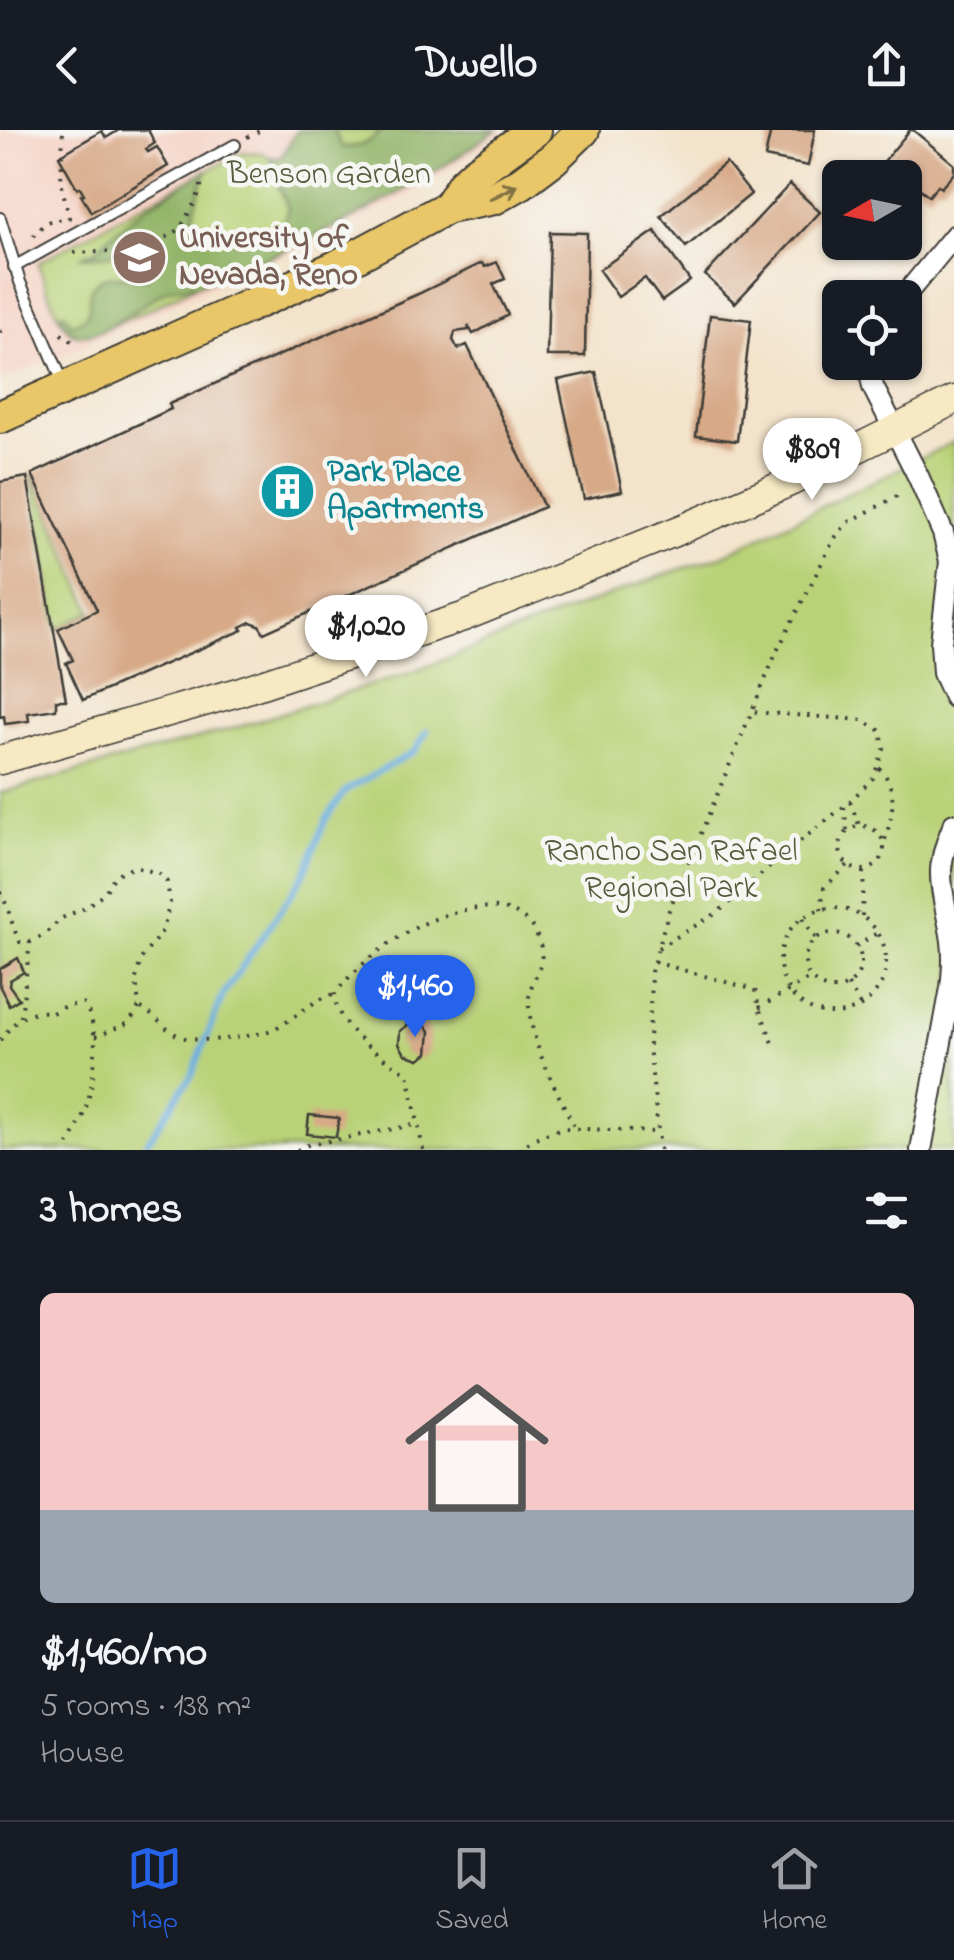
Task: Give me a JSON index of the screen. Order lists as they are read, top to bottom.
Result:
{
  "parks": ["Benson Garden", "Rancho San Rafael Regional Park"],
  "places": {
    "school or university": ["University of Nevada, Reno"],
    "building": ["Park Place Apartments"]
  },
  "north": "left",
  "page": {
    "header": "Dwello",
    "price": ["$809", "$1,020", "$1,460"],
    "heading": "3 homes",
    "list": [
      {
        "name": "$1,460/mo",
        "note": "5 rooms · 138 m² · House"
      }
    ],
    "tabs": ["Map", "Saved", "Home"]
  }
}
